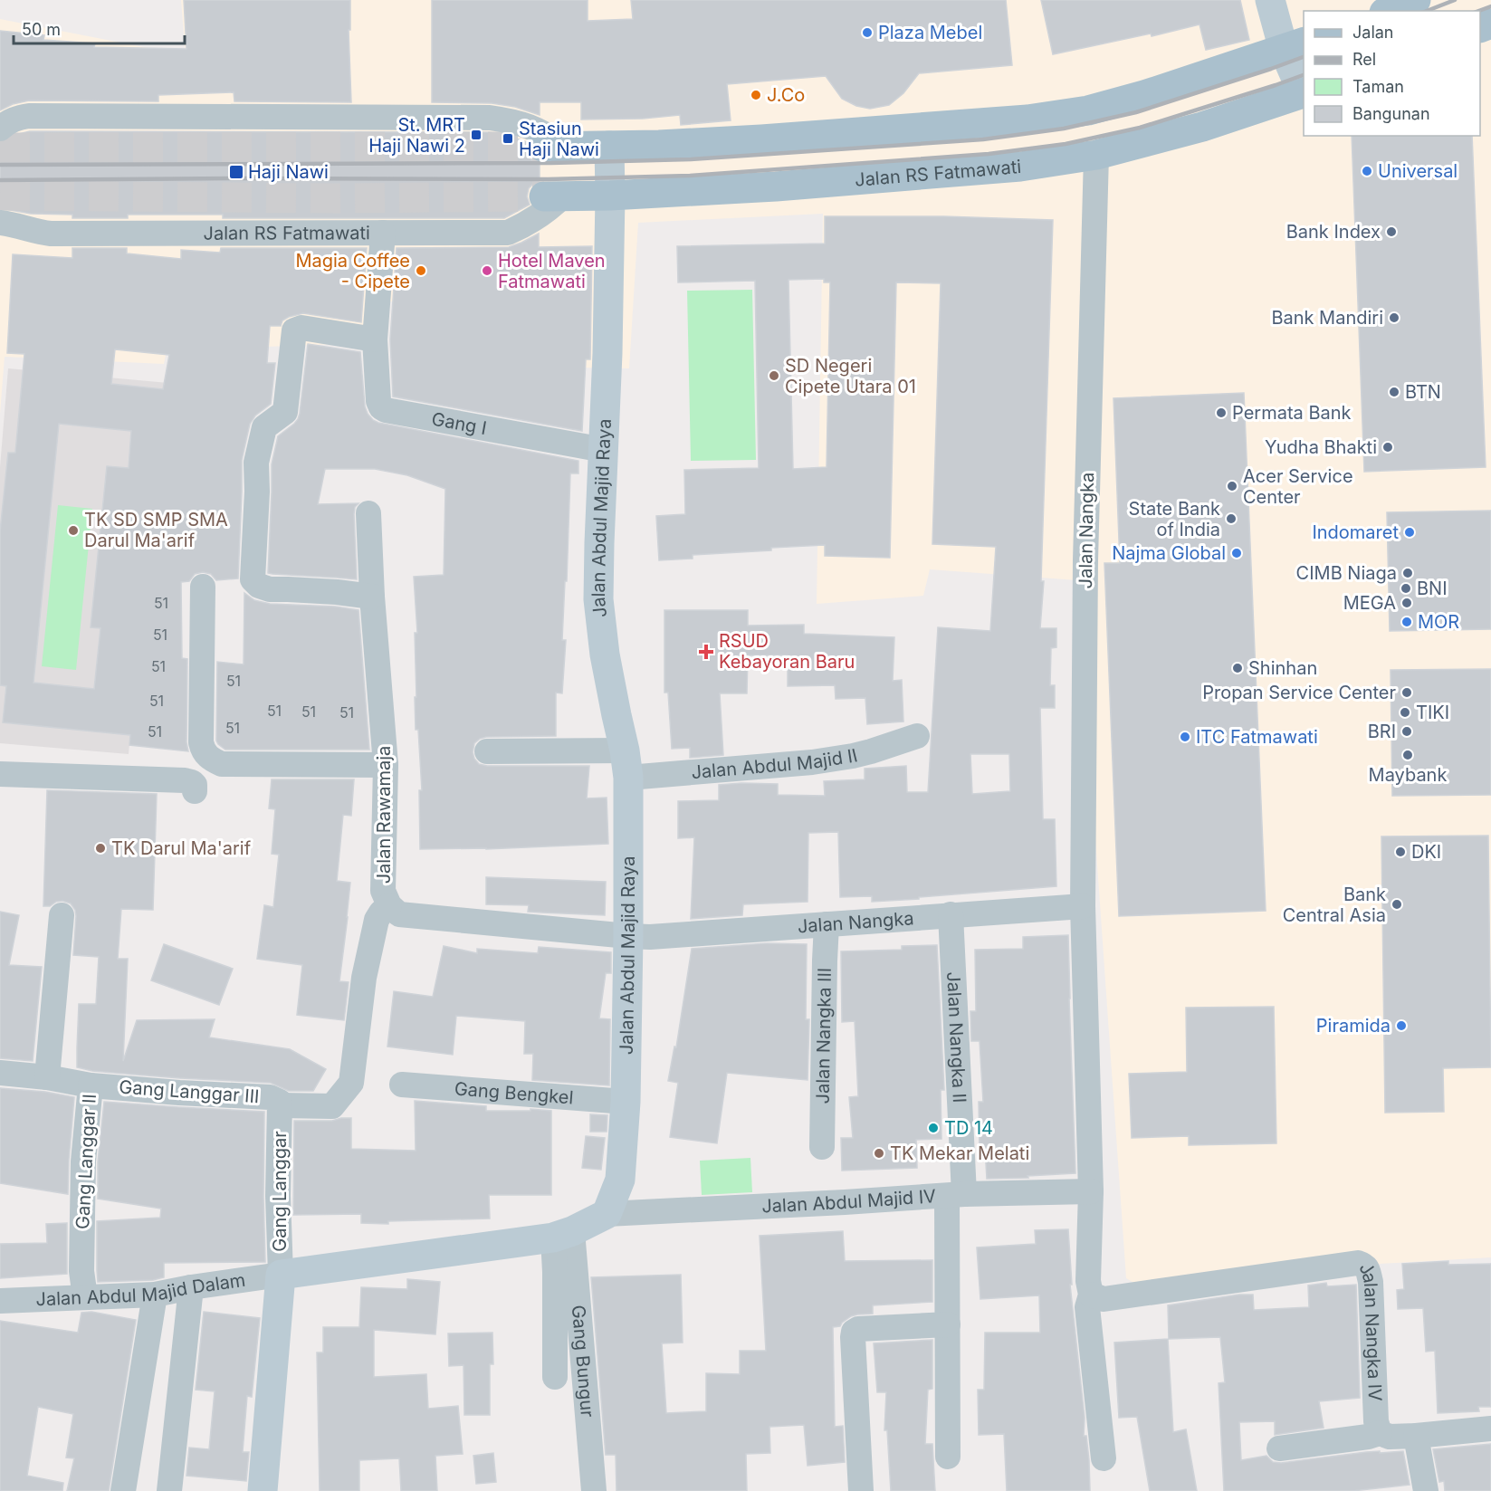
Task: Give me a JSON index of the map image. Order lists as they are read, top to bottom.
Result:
{
  "streets": {
    "main road": ["Jalan RS Fatmawati"],
    "street": [
      "Gang I",
      "Jalan Abdul Majid Raya",
      "Jalan Nangka",
      "Jalan Abdul Majid II",
      "Jalan Rawamaja",
      "Jalan Nangka III",
      "Jalan Nangka II",
      "Gang Langgar III",
      "Gang Bengkel",
      "Gang Langgar II",
      "Gang Langgar",
      "Jalan Abdul Majid IV",
      "Jalan Abdul Majid Dalam",
      "Jalan Nangka IV",
      "Gang Bungur"
    ]
  },
  "crossings": [
    ["Jalan RS Fatmawati", "Gang I"],
    ["Jalan RS Fatmawati", "Jalan Abdul Majid Raya"],
    ["Jalan RS Fatmawati", "Jalan Nangka"],
    ["Gang I", "Jalan Abdul Majid Raya"],
    ["Jalan Abdul Majid Raya", "Jalan Nangka"],
    ["Jalan Abdul Majid Raya", "Jalan Abdul Majid II"],
    ["Jalan Abdul Majid Raya", "Jalan Rawamaja"],
    ["Jalan Abdul Majid Raya", "Gang Bengkel"],
    ["Jalan Abdul Majid Raya", "Jalan Abdul Majid IV"],
    ["Jalan Nangka", "Jalan Rawamaja"],
    ["Jalan Nangka", "Jalan Nangka III"],
    ["Jalan Nangka", "Jalan Nangka II"],
    ["Jalan Nangka", "Jalan Abdul Majid IV"],
    ["Jalan Nangka", "Jalan Nangka IV"],
    ["Jalan Rawamaja", "Gang Langgar III"],
    ["Jalan Nangka II", "Jalan Abdul Majid IV"],
    ["Gang Langgar III", "Gang Langgar II"],
    ["Gang Langgar III", "Gang Langgar"],
    ["Gang Langgar II", "Jalan Abdul Majid Dalam"],
    ["Gang Langgar", "Jalan Abdul Majid Dalam"]
  ],
  "places": {
    "other": [
      "Plaza Mebel",
      "J.Co",
      "Universal",
      "Bank Index",
      "Magia Coffee - Cipete",
      "Hotel Maven Fatmawati",
      "Bank Mandiri",
      "SD Negeri Cipete Utara 01",
      "BTN",
      "Permata Bank",
      "Yudha Bhakti",
      "Acer Service Center",
      "State Bank of India",
      "TK SD SMP SMA Darul Ma'arif",
      "Indomaret",
      "Najma Global",
      "CIMB Niaga",
      "BNI",
      "MEGA",
      "MOR",
      "Shinhan",
      "Propan Service Center",
      "TIKI",
      "BRI",
      "ITC Fatmawati",
      "Maybank",
      "TK Darul Ma'arif",
      "DKI",
      "Bank Central Asia",
      "Piramida",
      "TD 14",
      "TK Mekar Melati"
    ],
    "transit": ["St. MRT Haji Nawi 2", "Stasiun Haji Nawi", "Haji Nawi"],
    "health": ["RSUD Kebayoran Baru"]
  },
  "house_numbers": [
    "51",
    "51",
    "51",
    "51",
    "51",
    "51",
    "51",
    "51",
    "51",
    "51"
  ],
  "legend": [
    "Jalan",
    "Rel",
    "Taman",
    "Bangunan"
  ],
  "scale_bar": "50 m"
}
